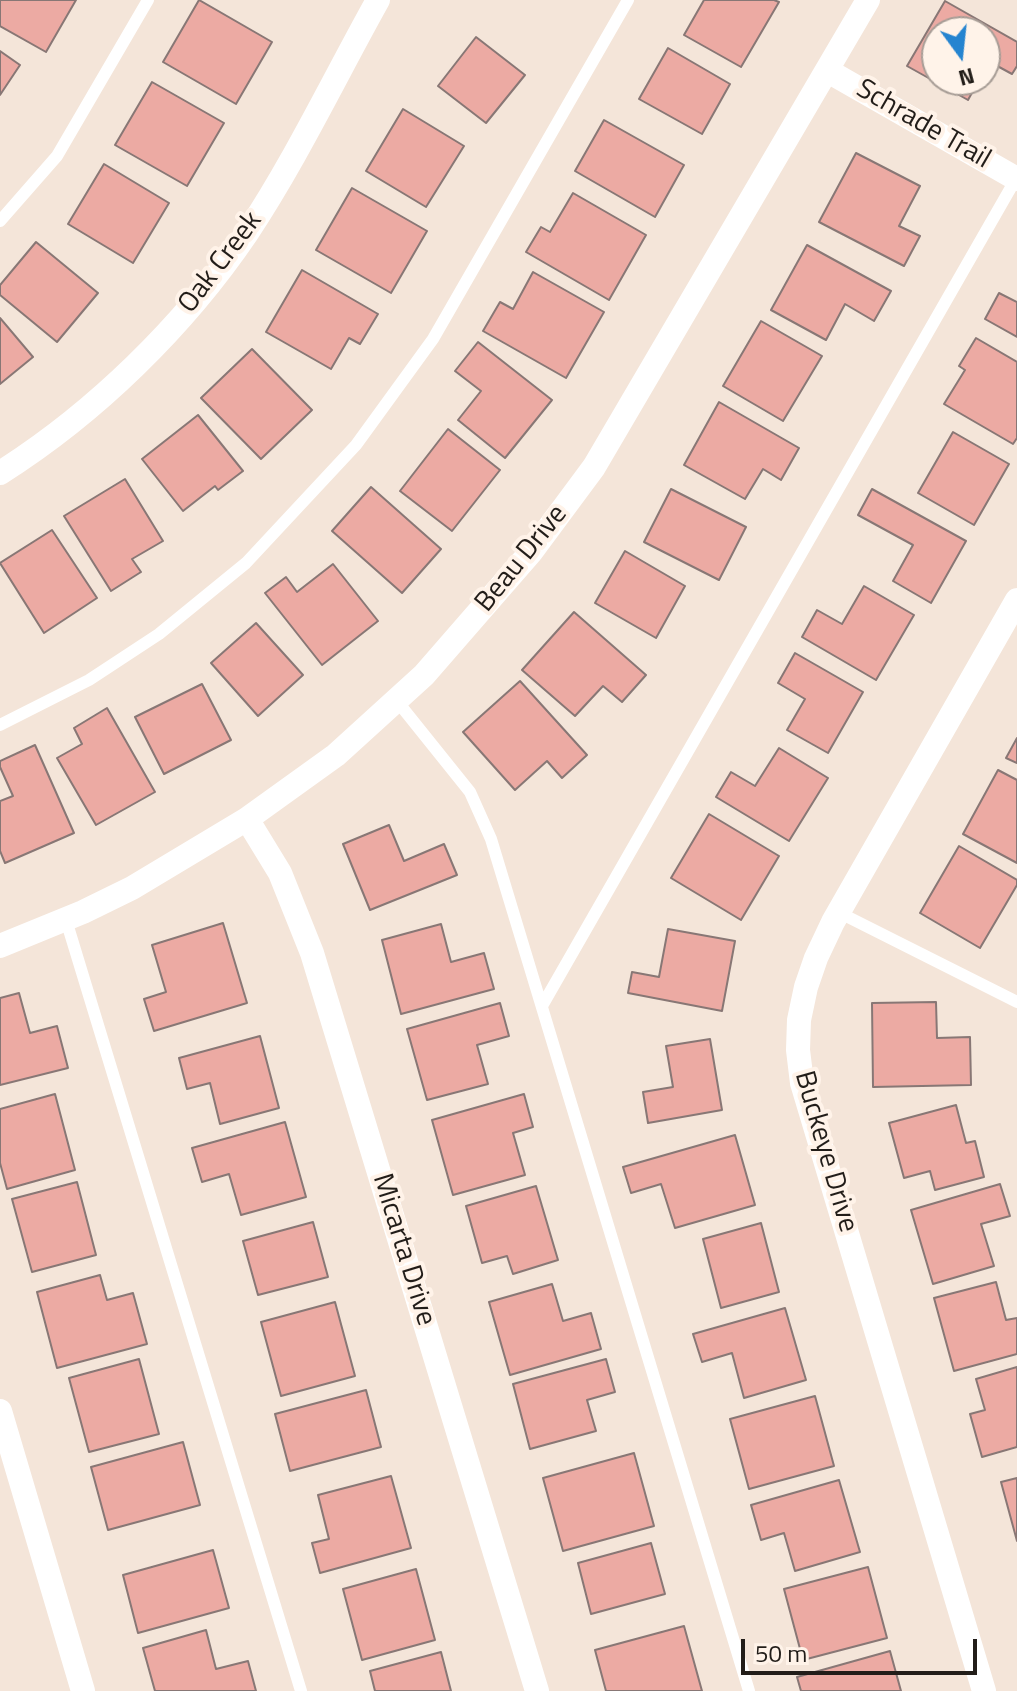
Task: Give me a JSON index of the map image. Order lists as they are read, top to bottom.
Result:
{
  "streets": {
    "street": [
      "Schrade Trail",
      "Oak Creek",
      "Beau Drive",
      "Buckeye Drive",
      "Micarta Drive"
    ]
  },
  "crossings": [
    ["Schrade Trail", "Beau Drive"],
    ["Beau Drive", "Micarta Drive"]
  ],
  "scale_bar": "50 m",
  "north": "bottom"
}
